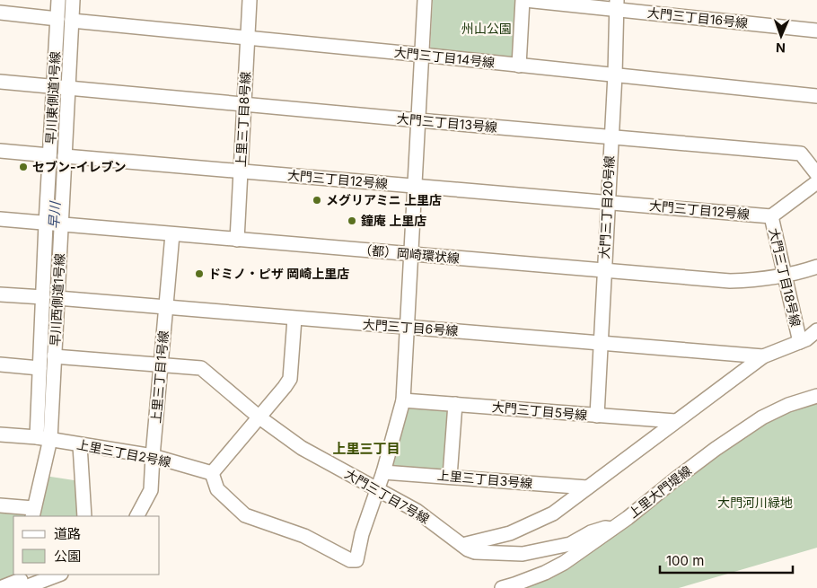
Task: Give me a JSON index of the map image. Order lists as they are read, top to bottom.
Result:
{
  "streets": {
    "street": [
      "大門三丁目16号線",
      "大門三丁目14号線",
      "早川東側道1号線",
      "上里三丁目8号線",
      "大門三丁目13号線",
      "大門三丁目12号線",
      "大門三丁目20号線",
      "（都）岡崎環状線",
      "大門三丁目18号線",
      "早川西側道1号線",
      "大門三丁目6号線",
      "上里三丁目1号線",
      "大門三丁目5号線",
      "上里三丁目2号線",
      "上里三丁目3号線",
      "上里大門堤線",
      "大門三丁目7号線"
    ]
  },
  "crossings": [
    ["大門三丁目16号線", "大門三丁目20号線"],
    ["大門三丁目14号線", "上里三丁目8号線"],
    ["大門三丁目14号線", "大門三丁目20号線"],
    ["大門三丁目14号線", "早川西側道1号線"],
    ["早川東側道1号線", "大門三丁目13号線"],
    ["早川東側道1号線", "（都）岡崎環状線"],
    ["早川東側道1号線", "上里三丁目2号線"],
    ["上里三丁目8号線", "大門三丁目13号線"],
    ["上里三丁目8号線", "大門三丁目12号線"],
    ["上里三丁目8号線", "（都）岡崎環状線"],
    ["大門三丁目13号線", "大門三丁目20号線"],
    ["大門三丁目13号線", "早川西側道1号線"],
    ["大門三丁目12号線", "大門三丁目20号線"],
    ["大門三丁目12号線", "大門三丁目18号線"],
    ["大門三丁目12号線", "早川西側道1号線"],
    ["大門三丁目20号線", "（都）岡崎環状線"],
    ["大門三丁目20号線", "大門三丁目6号線"],
    ["大門三丁目20号線", "大門三丁目5号線"],
    ["（都）岡崎環状線", "大門三丁目18号線"],
    ["（都）岡崎環状線", "早川西側道1号線"],
    ["（都）岡崎環状線", "上里三丁目1号線"],
    ["早川西側道1号線", "大門三丁目6号線"],
    ["早川西側道1号線", "上里三丁目2号線"],
    ["早川西側道1号線", "大門三丁目7号線"],
    ["大門三丁目6号線", "上里三丁目1号線"],
    ["上里三丁目1号線", "上里三丁目2号線"],
    ["上里三丁目1号線", "大門三丁目7号線"],
    ["上里大門堤線", "大門三丁目7号線"]
  ],
  "districts": ["上里三丁目"],
  "water": ["早川"],
  "parks": ["州山公園", "大門河川緑地"],
  "places": [
    "セブン-イレブン",
    "メグリアミニ 上里店",
    "鐘庵 上里店",
    "ドミノ・ピザ 岡崎上里店"
  ],
  "legend": ["道路", "公園"],
  "scale_bar": "100 m",
  "north": "bottom"
}
